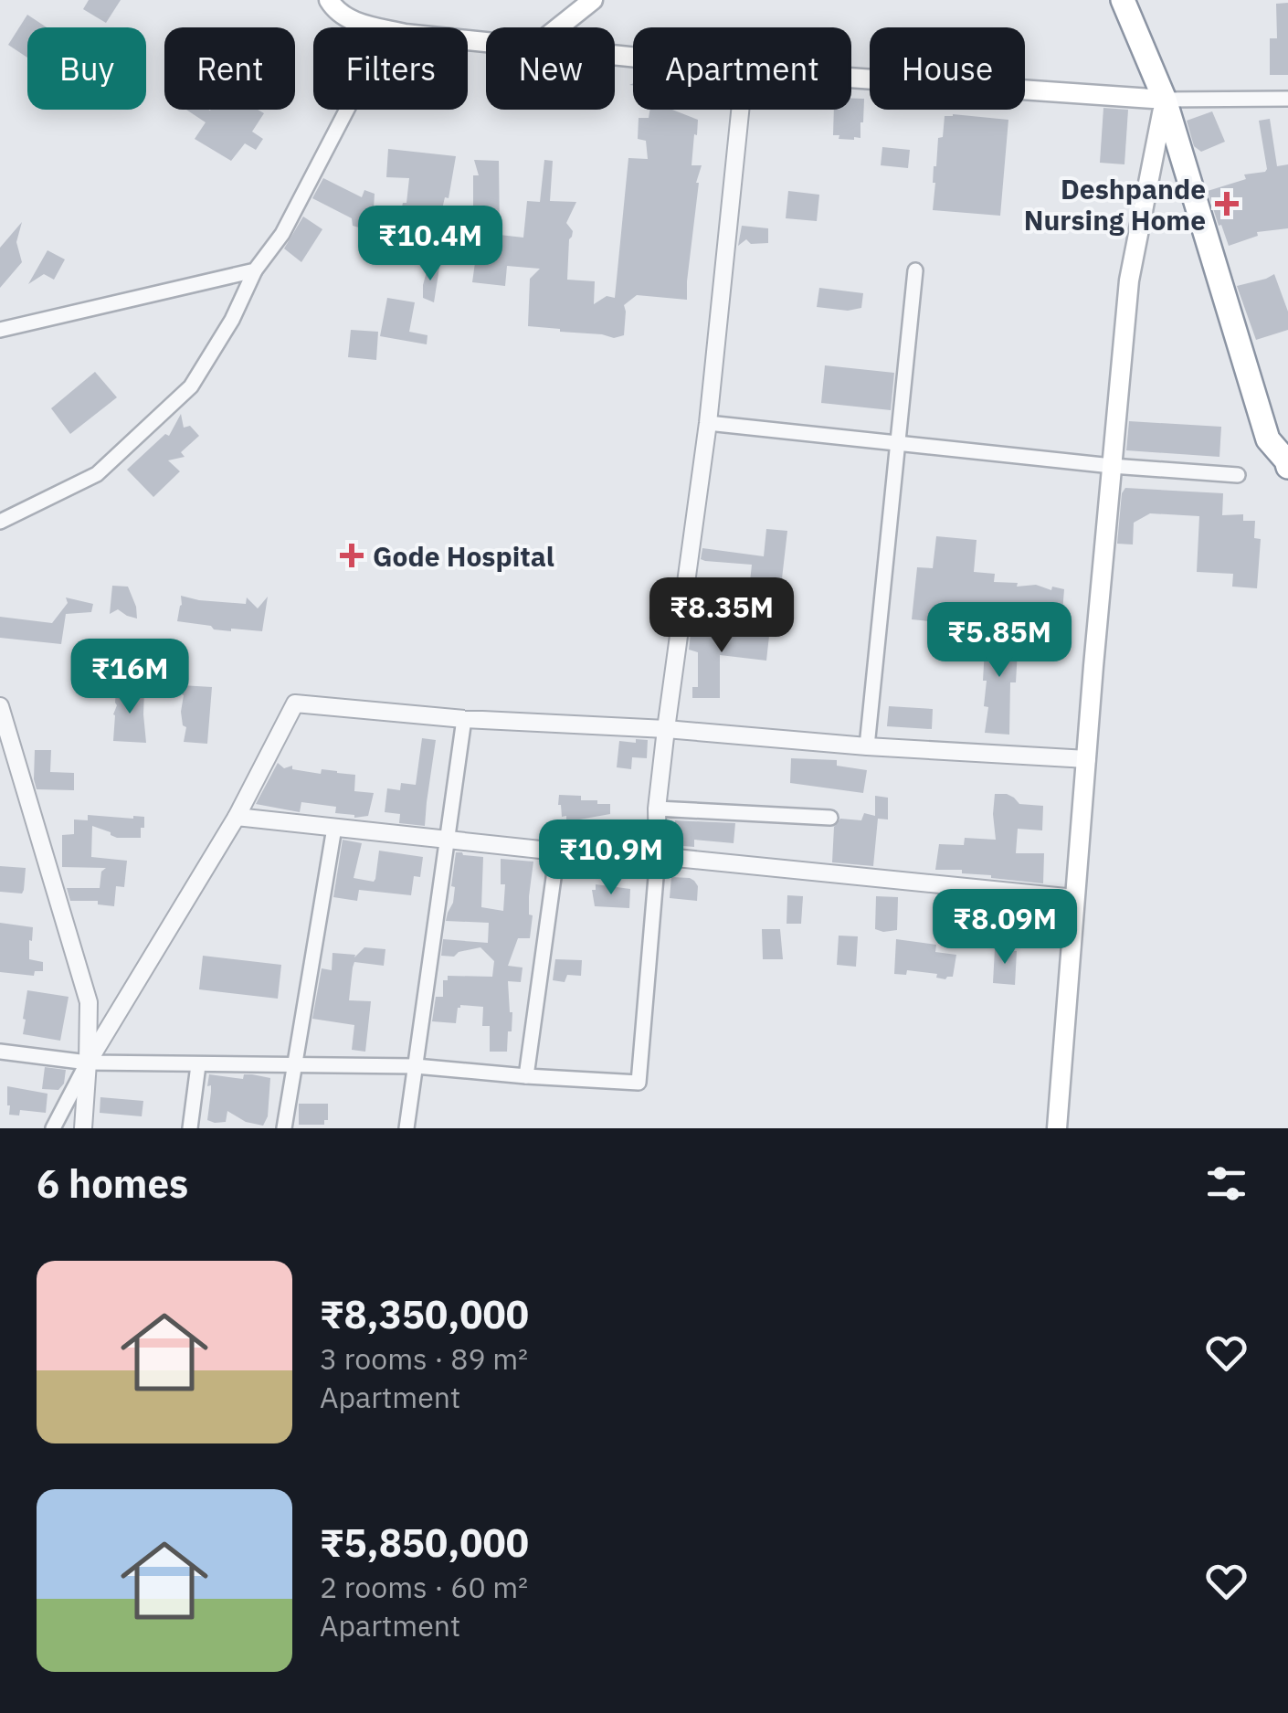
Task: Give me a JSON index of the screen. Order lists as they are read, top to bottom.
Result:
{
  "places": {
    "health": ["Deshpande Nursing Home", "Gode Hospital"]
  },
  "page": {
    "chip": [
      "Buy",
      "Rent",
      "Filters",
      "New",
      "Apartment",
      "House"
    ],
    "price": [
      "₹10.4M",
      "₹8.35M",
      "₹5.85M",
      "₹16M",
      "₹10.9M",
      "₹8.09M"
    ],
    "heading": "6 homes",
    "list": [
      {
        "name": "₹8,350,000",
        "note": "3 rooms · 89 m² · Apartment"
      },
      {
        "name": "₹5,850,000",
        "note": "2 rooms · 60 m² · Apartment"
      }
    ]
  }
}
